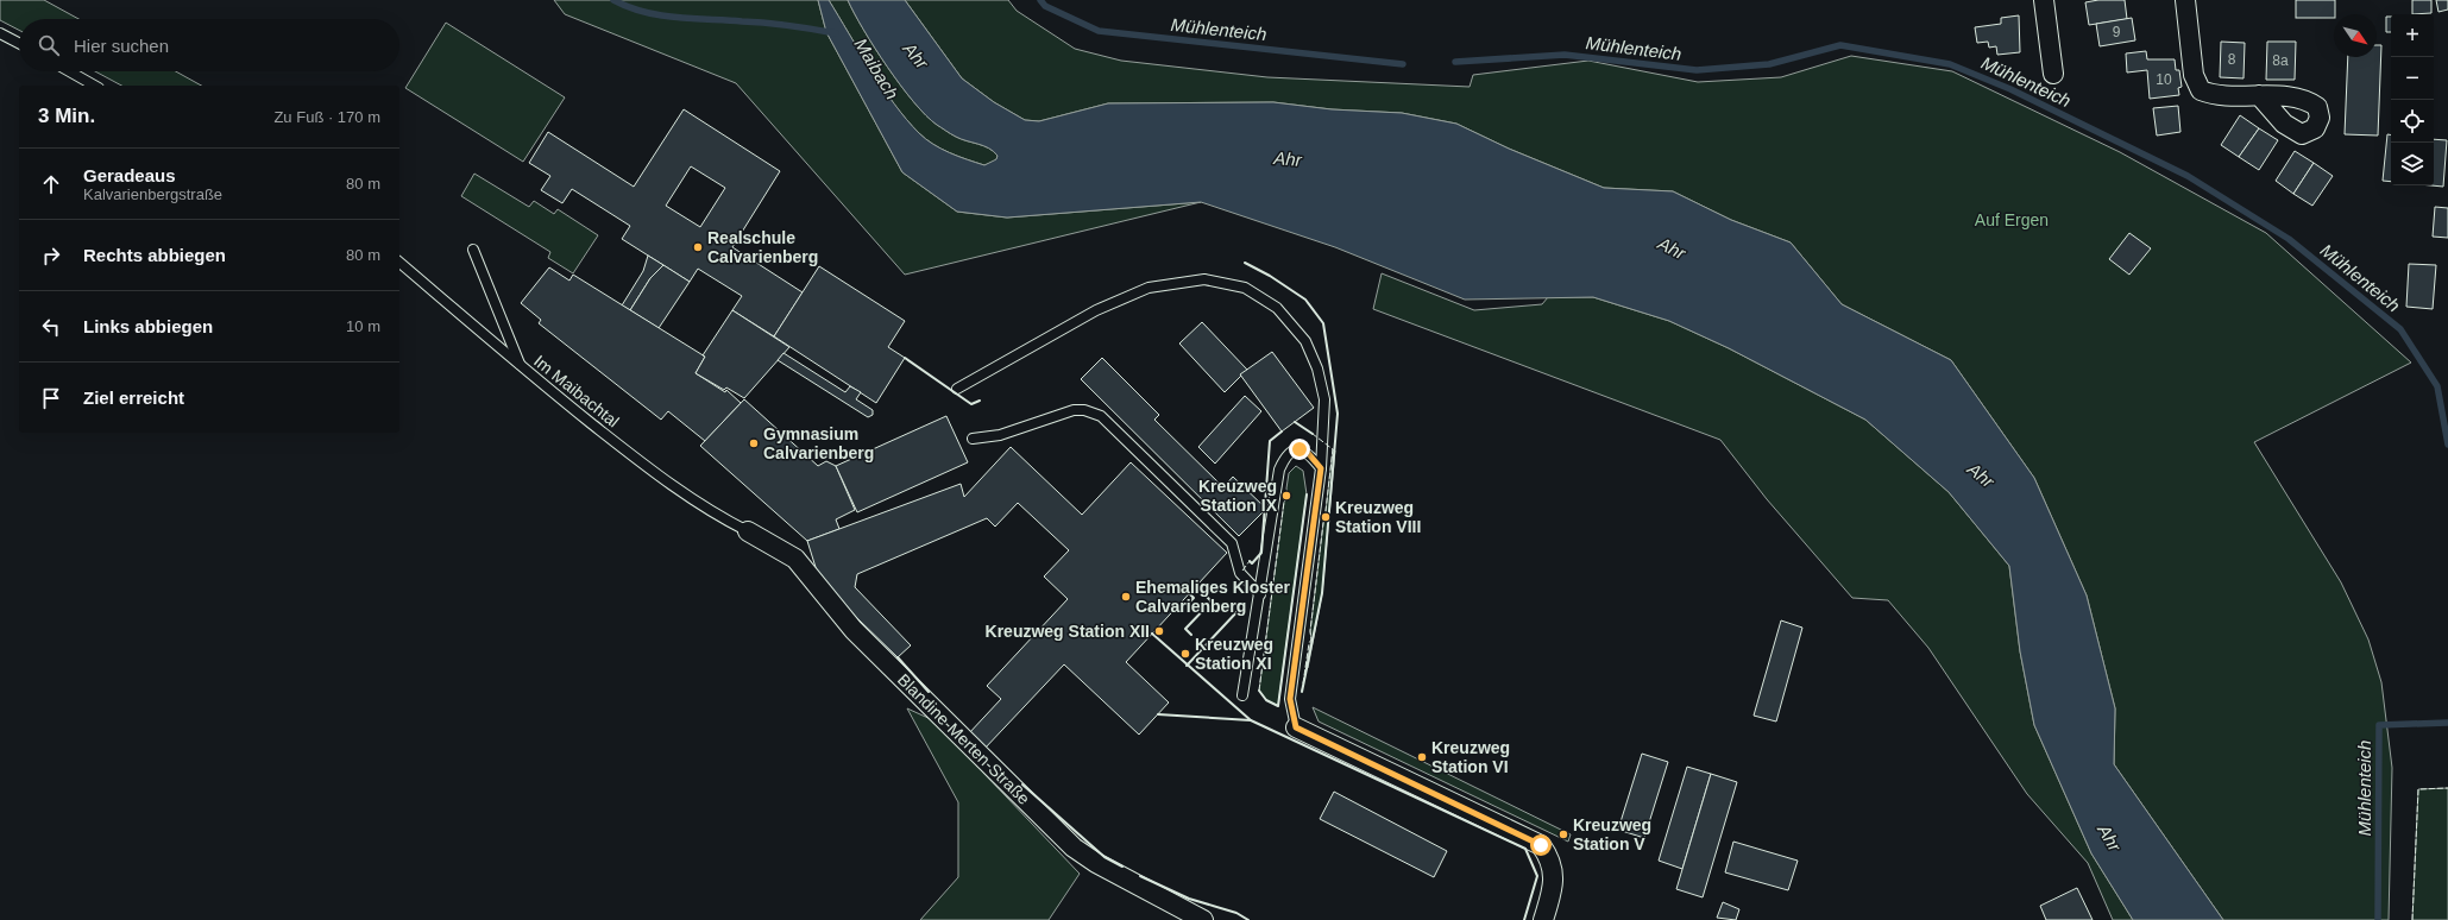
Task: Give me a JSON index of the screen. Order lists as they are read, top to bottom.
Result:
{
  "streets": {
    "street": ["Blandine-Merten-Straße"],
    "lane": ["Im Maibachtal"]
  },
  "crossings": [
    ["Im Maibachtal", "Blandine-Merten-Straße"]
  ],
  "water": ["Mühlenteich", "Ahr", "Maibach"],
  "parks": ["Auf Ergen"],
  "places": [
    "Realschule Calvarienberg",
    "Gymnasium Calvarienberg",
    "Kreuzweg Station IX",
    "Kreuzweg Station VIII",
    "Ehemaliges Kloster Calvarienberg",
    "Kreuzweg Station XII",
    "Kreuzweg Station XI",
    "Kreuzweg Station VI",
    "Kreuzweg Station V"
  ],
  "house_numbers": [
    "9",
    "8",
    "8a",
    "10"
  ],
  "north": "bottom right",
  "page": {
    "map_buttons": ["+", "−"],
    "search": "Hier suchen",
    "heading": ["3 Min.", "Zu Fuß · 170 m"],
    "list": [
      ["Geradeaus", "Kalvarienbergstraße", "80 m"],
      ["Rechts abbiegen", "80 m"],
      ["Links abbiegen", "10 m"],
      "Ziel erreicht"
    ]
  }
}
